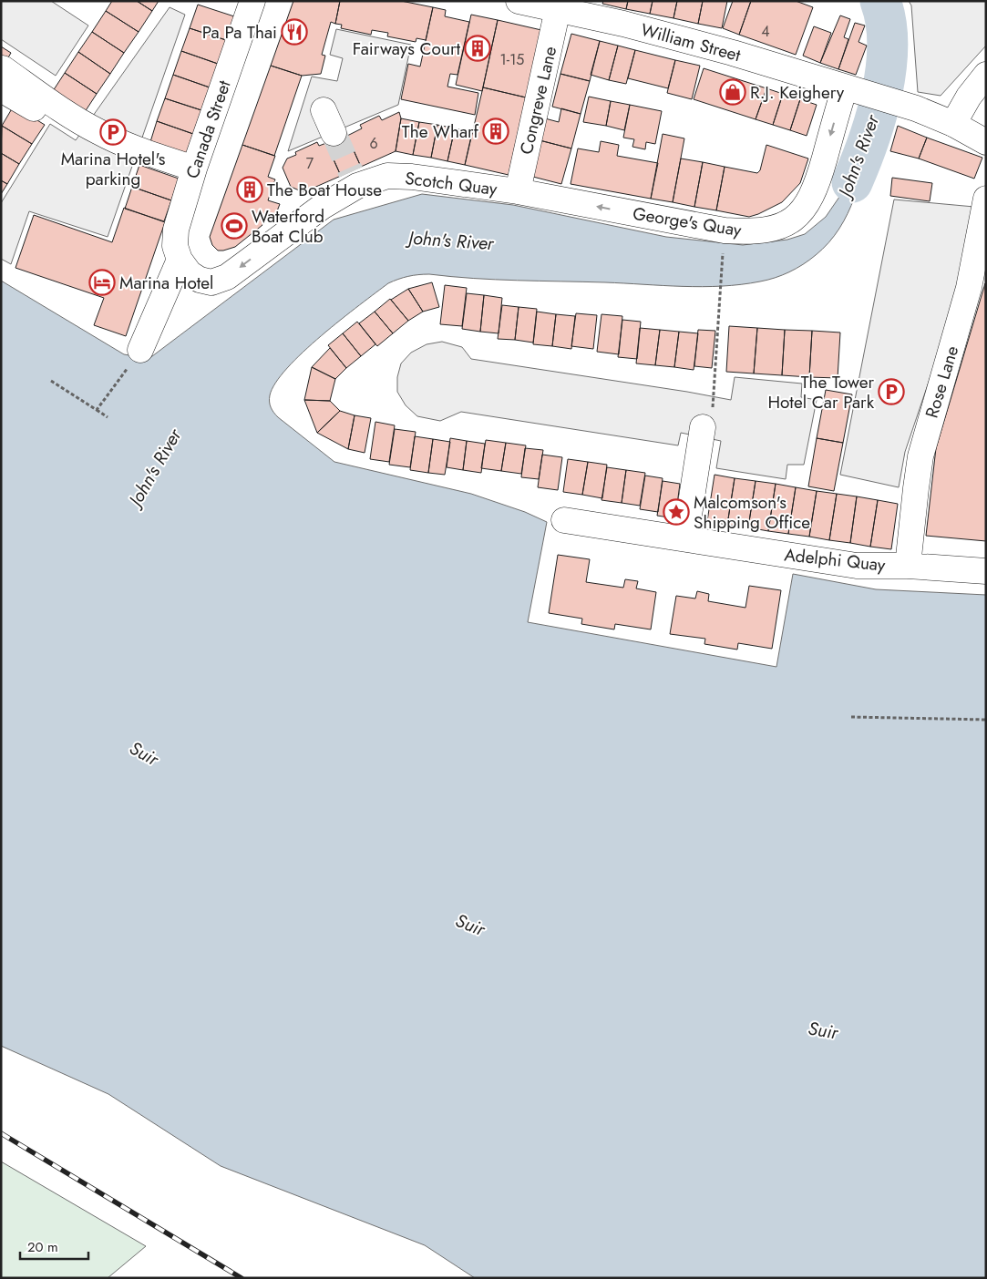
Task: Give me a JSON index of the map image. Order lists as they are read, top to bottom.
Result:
{
  "streets": {
    "street": [
      "William Street",
      "Congreve Lane",
      "Canada Street",
      "Scotch Quay",
      "George's Quay",
      "Rose Lane",
      "Adelphi Quay"
    ]
  },
  "crossings": [
    ["William Street", "Congreve Lane"],
    ["William Street", "George's Quay"],
    ["Congreve Lane", "Scotch Quay"],
    ["Congreve Lane", "George's Quay"],
    ["Canada Street", "Scotch Quay"],
    ["Scotch Quay", "George's Quay"],
    ["Rose Lane", "Adelphi Quay"]
  ],
  "one_way": ["Scotch Quay", "George's Quay"],
  "water": ["John's River", "Suir"],
  "places": {
    "restaurant": ["Pa Pa Thai"],
    "building": ["Fairways Court", "The Wharf", "The Boat House"],
    "shop": ["R.J. Keighery"],
    "parking": ["Marina Hotel's parking", "The Tower Hotel Car Park"],
    "sports": ["Waterford Boat Club"],
    "hotel": ["Marina Hotel"],
    "place": ["Malcomson's Shipping Office"]
  },
  "house_numbers": [
    "4",
    "1-15",
    "6",
    "7"
  ],
  "scale_bar": "20 m"
}
